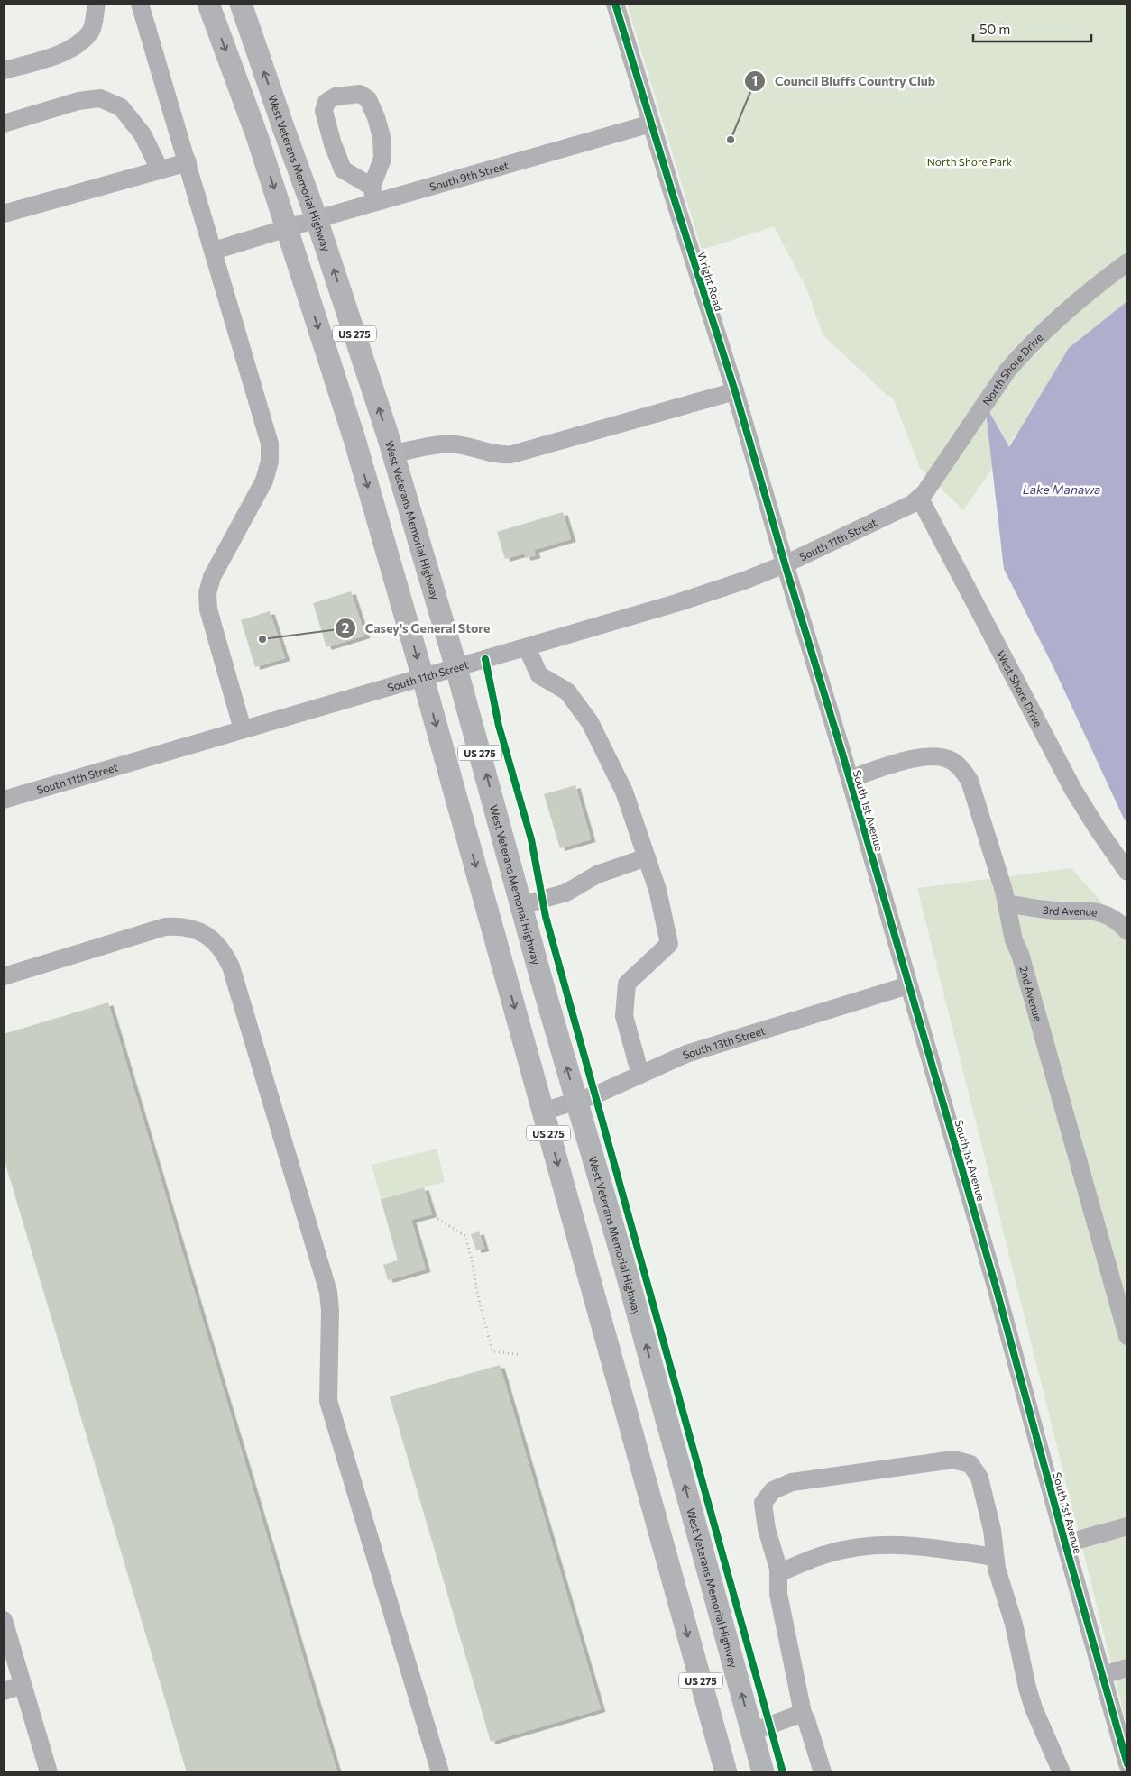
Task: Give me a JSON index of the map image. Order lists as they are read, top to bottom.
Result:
{
  "streets": {
    "main road": ["West Veterans Memorial Highway", "US 275"],
    "street": [
      "South 9th Street",
      "Wright Road",
      "North Shore Drive",
      "South 11th Street",
      "West Shore Drive",
      "South 1st Avenue",
      "3rd Avenue",
      "2nd Avenue",
      "South 13th Street"
    ]
  },
  "crossings": [
    ["West Veterans Memorial Highway", "South 9th Street"],
    ["West Veterans Memorial Highway", "South 11th Street"],
    ["West Veterans Memorial Highway", "South 13th Street"],
    ["South 9th Street", "Wright Road"],
    ["South 9th Street", "US 275"],
    ["Wright Road", "South 11th Street"],
    ["Wright Road", "South 1st Avenue"],
    ["US 275", "South 11th Street"],
    ["US 275", "South 13th Street"],
    ["North Shore Drive", "South 11th Street"],
    ["North Shore Drive", "West Shore Drive"],
    ["South 11th Street", "West Shore Drive"],
    ["South 11th Street", "South 1st Avenue"],
    ["South 1st Avenue", "2nd Avenue"],
    ["South 1st Avenue", "South 13th Street"],
    ["3rd Avenue", "2nd Avenue"]
  ],
  "water": ["Lake Manawa"],
  "parks": ["North Shore Park"],
  "places": ["Council Bluffs Country Club", "Casey's General Store"],
  "scale_bar": "50 m"
}
